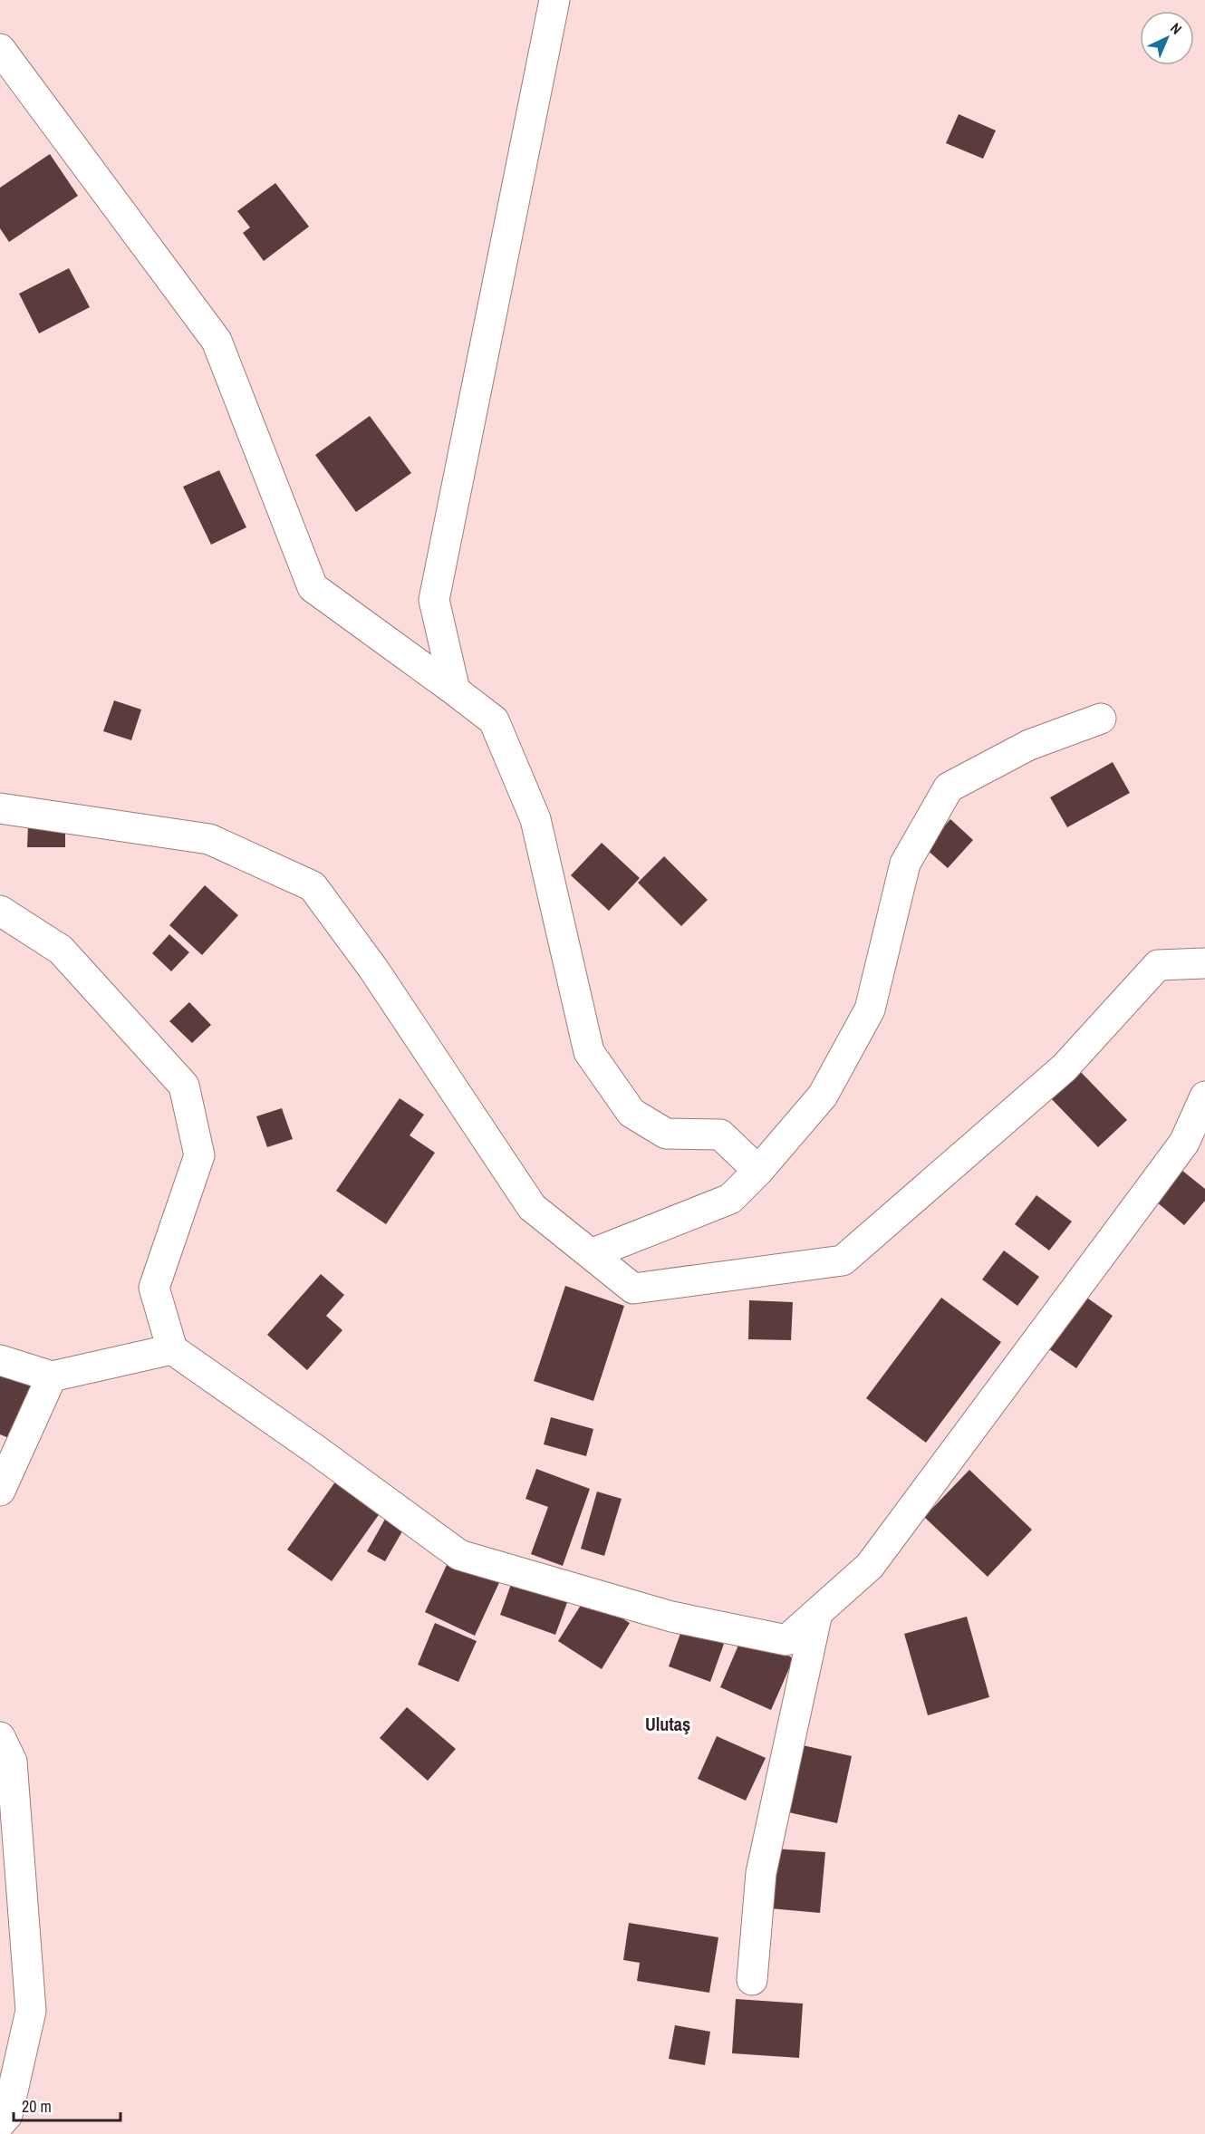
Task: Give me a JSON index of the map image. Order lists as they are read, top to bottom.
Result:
{
  "districts": ["Ulutaş"],
  "scale_bar": "20 m",
  "north": "top right"
}
